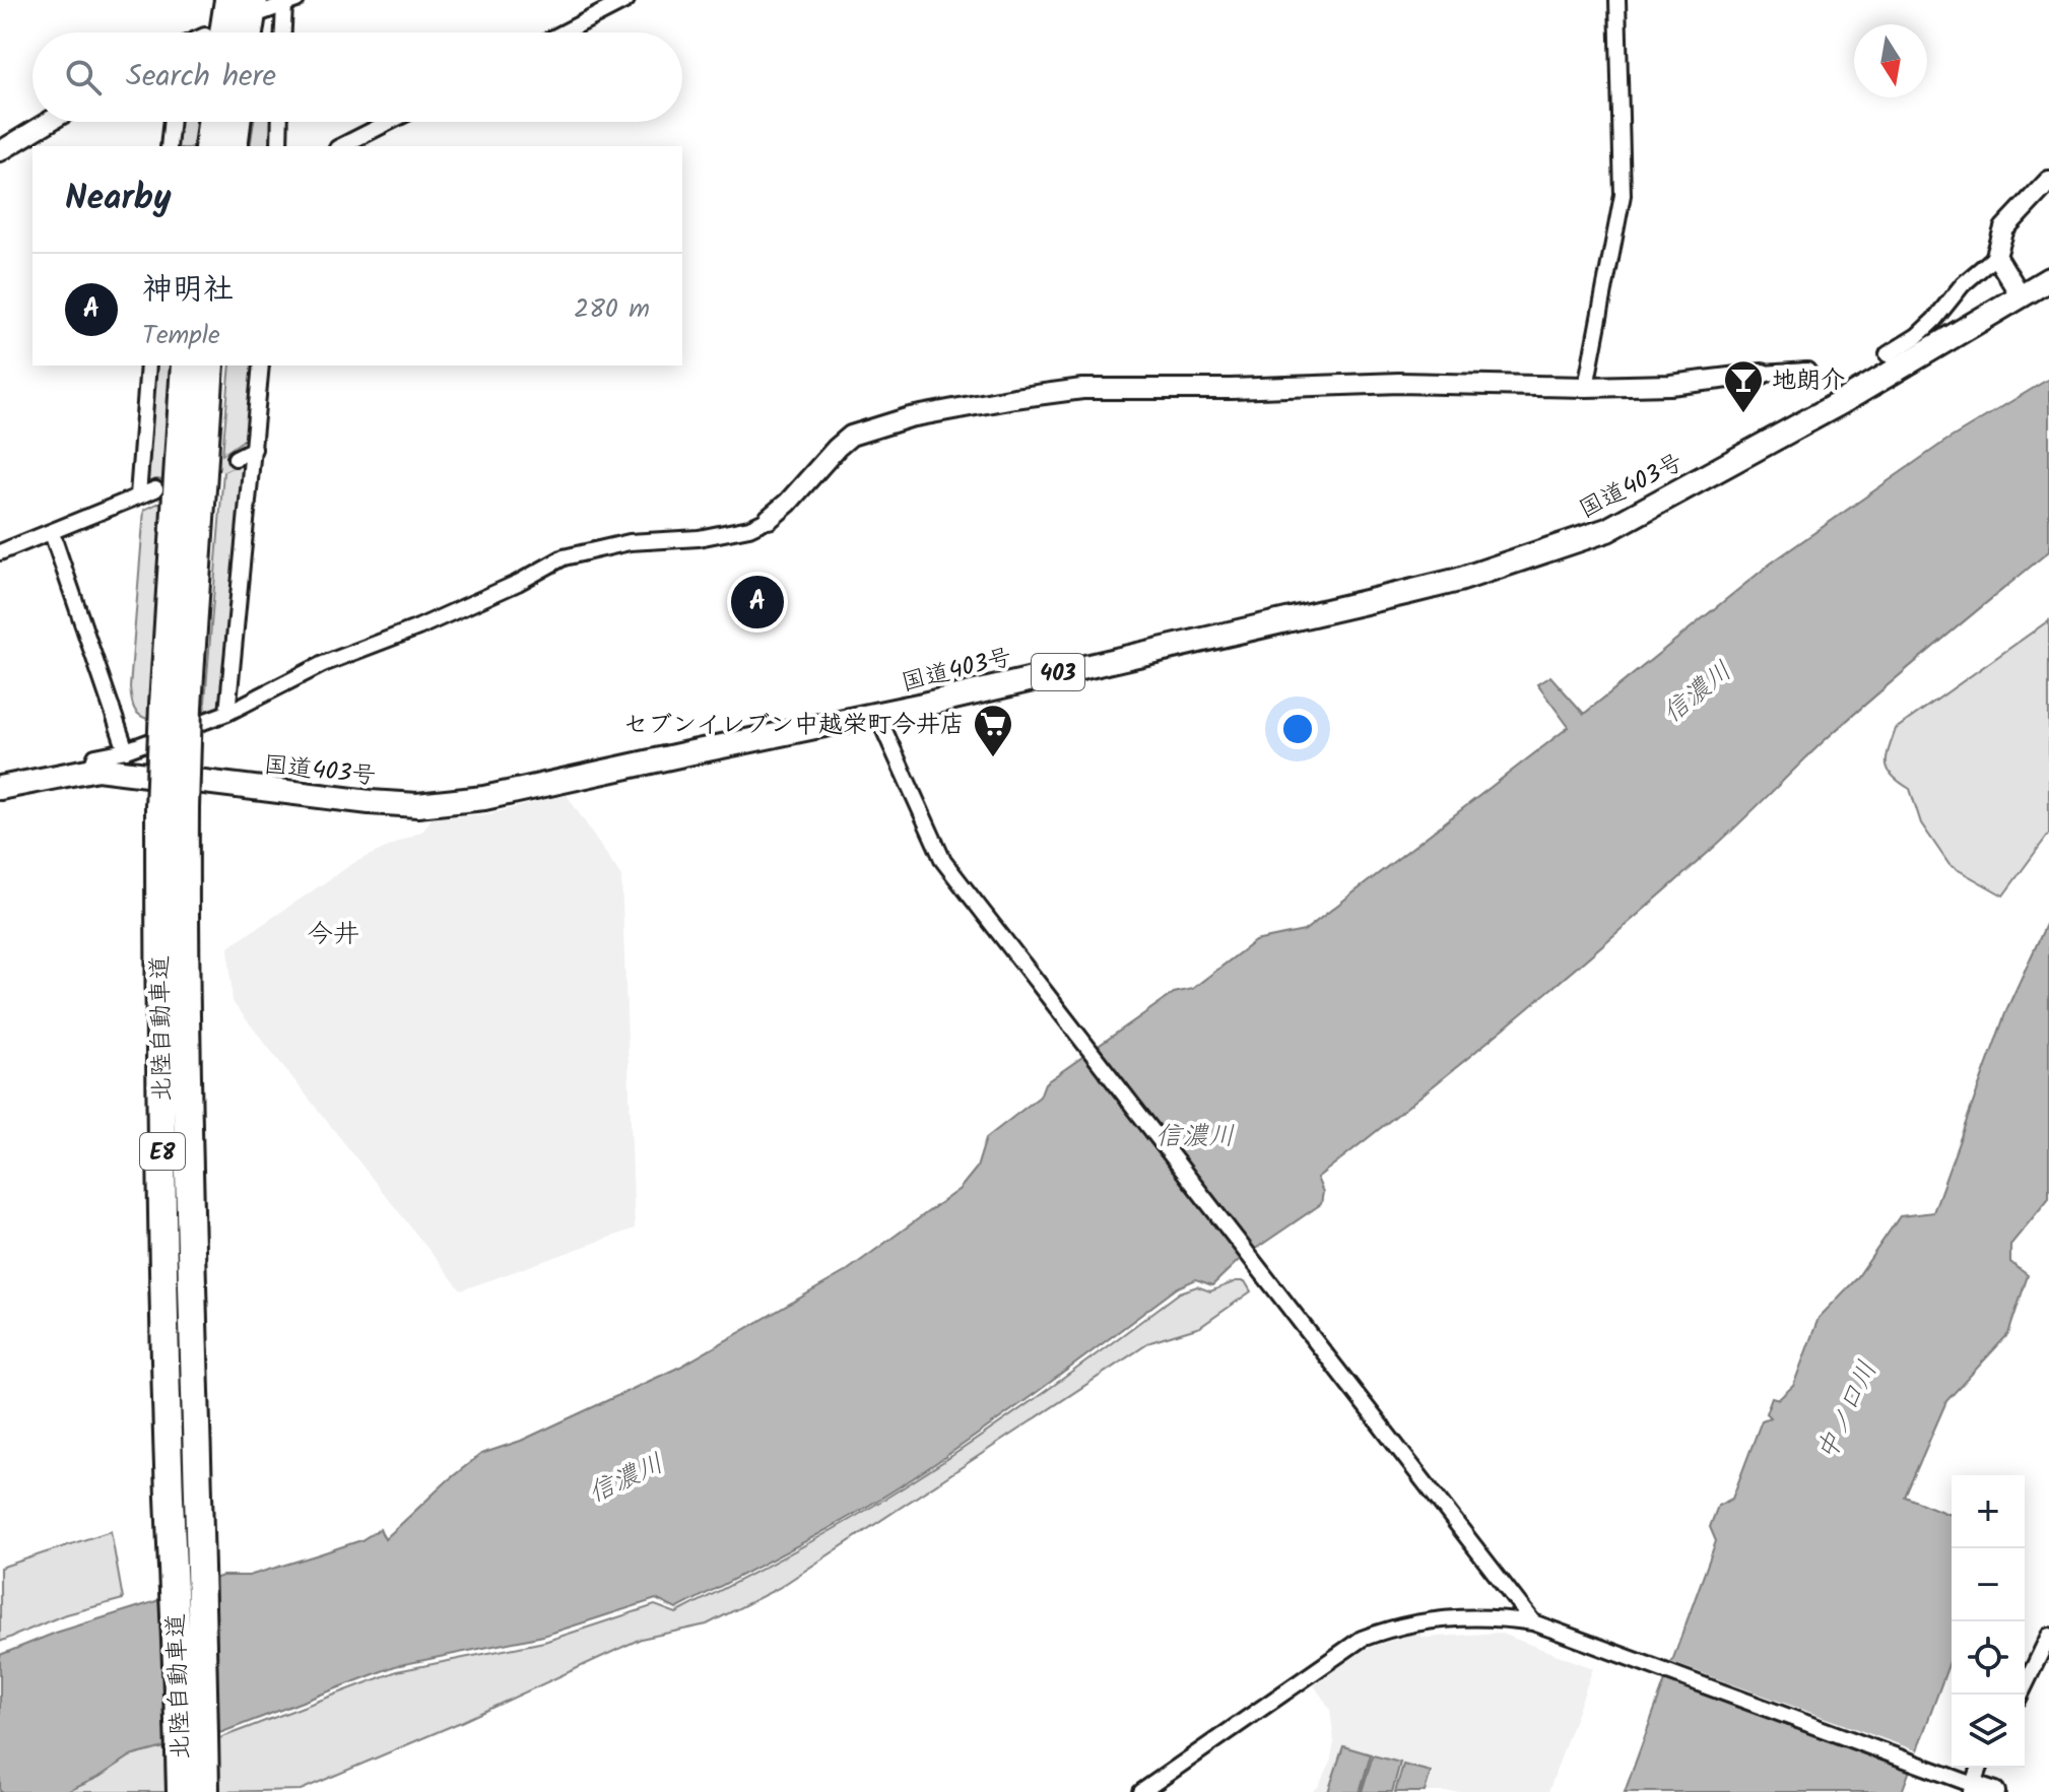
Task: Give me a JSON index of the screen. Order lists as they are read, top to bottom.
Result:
{
  "streets": {
    "highway": [
      "国道403号",
      "403",
      "北陸自動車道",
      "E8"
    ]
  },
  "districts": ["今井"],
  "water": ["信濃川", "中ノ口川"],
  "places": {
    "bar": ["地朗介"],
    "supermarket": ["セブンイレブン中越栄町今井店"]
  },
  "north": "bottom",
  "page": {
    "search": "Search here",
    "heading": "Nearby",
    "list": [
      {
        "mark": "A",
        "name": "神明社",
        "note": "Temple",
        "value": "280 m"
      }
    ],
    "pins": "A",
    "map_buttons": ["+", "−"]
  }
}
